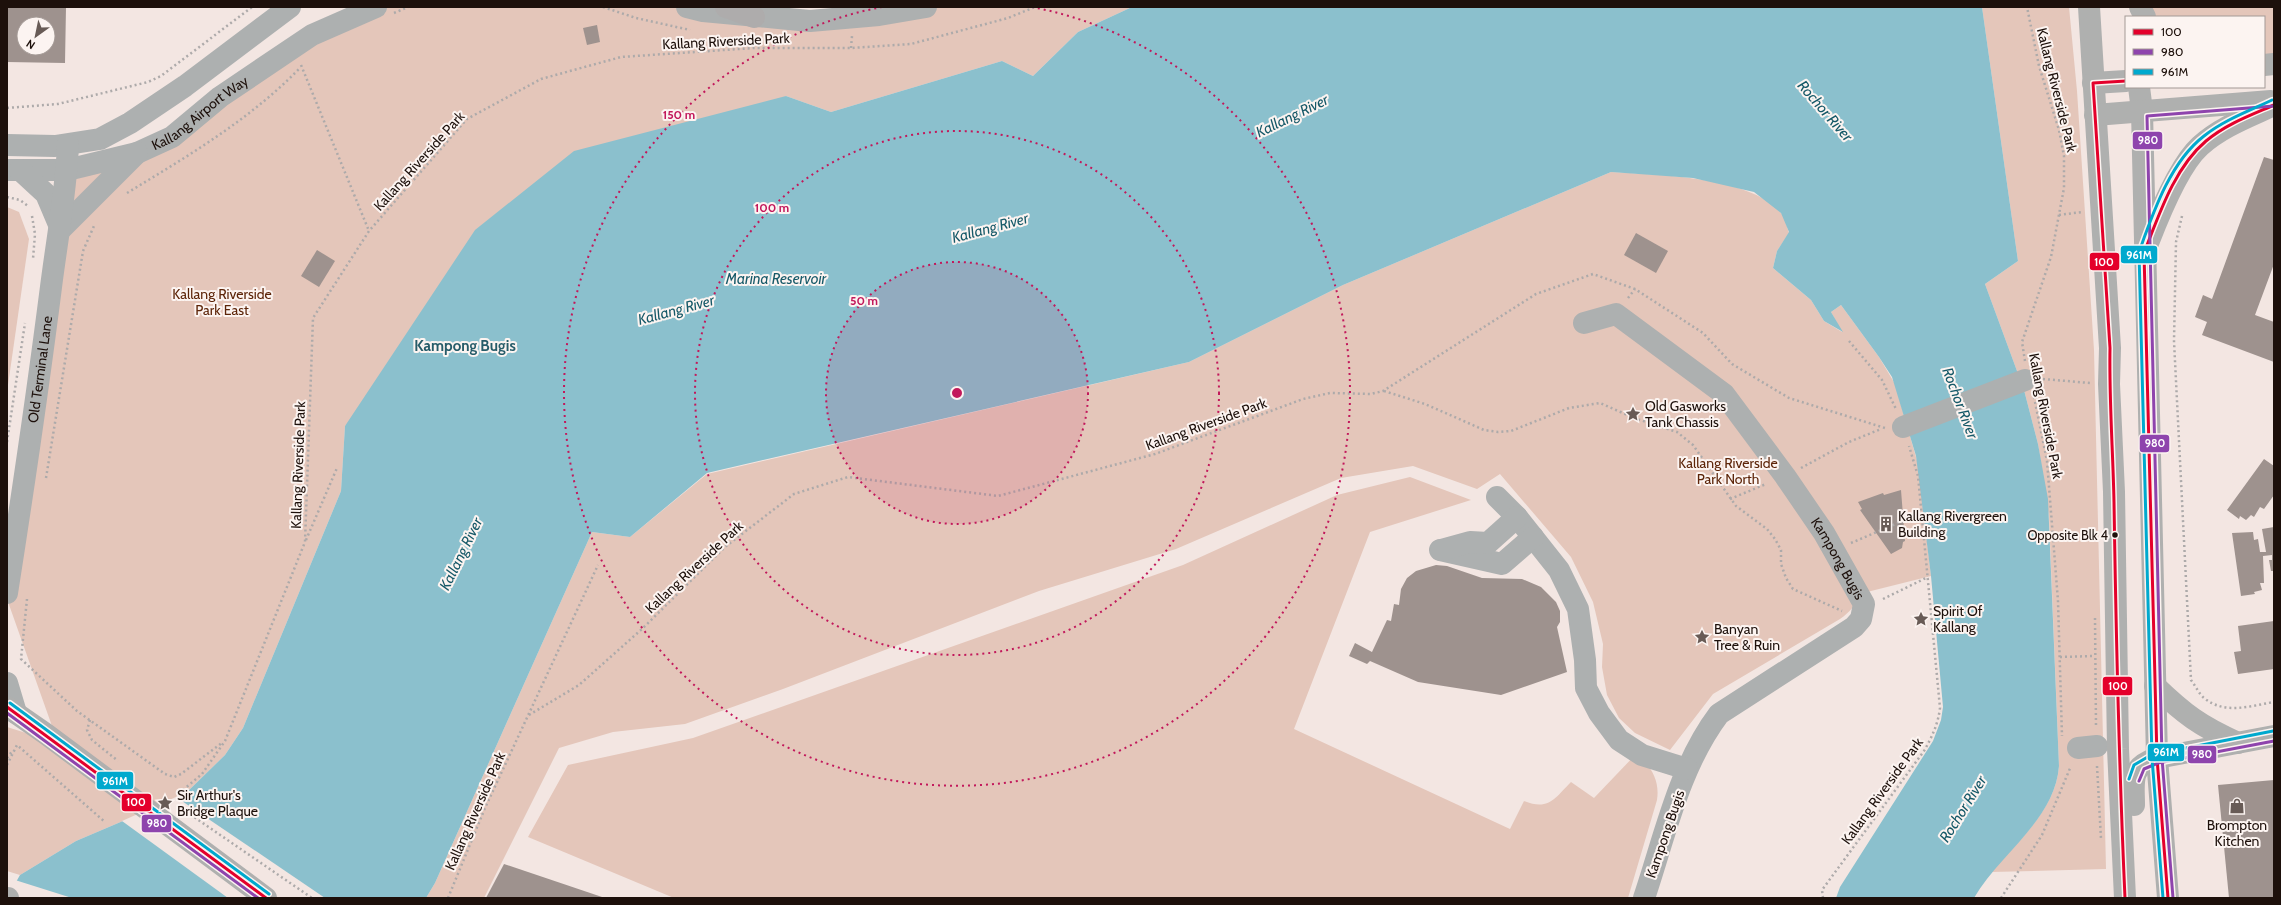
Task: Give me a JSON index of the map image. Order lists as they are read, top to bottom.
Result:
{
  "streets": {
    "street": ["Kallang Airport Way", "Old Terminal Lane", "Kampong Bugis"],
    "path": ["Kallang Riverside Park"]
  },
  "crossings": [
    ["Kallang Airport Way", "Old Terminal Lane"]
  ],
  "districts": ["Kampong Bugis"],
  "water": ["Rochor River", "Kallang River", "Marina Reservoir"],
  "parks": ["Kallang Riverside Park East", "Kallang Riverside Park North"],
  "places": {
    "place": [
      "Old Gasworks Tank Chassis",
      "Spirit Of Kallang",
      "Banyan Tree & Ruin",
      "Sir Arthur's Bridge Plaque"
    ],
    "building": ["Kallang Rivergreen Building"],
    "other": ["Opposite Blk 4"],
    "shop": ["Brompton Kitchen"]
  },
  "lines": ["transit line 100", "transit line 961M", "transit line 980"],
  "legend": ["100", "980", "961M"],
  "north": "bottom left",
  "rings": ["150 m", "100 m", "50 m"]
}
